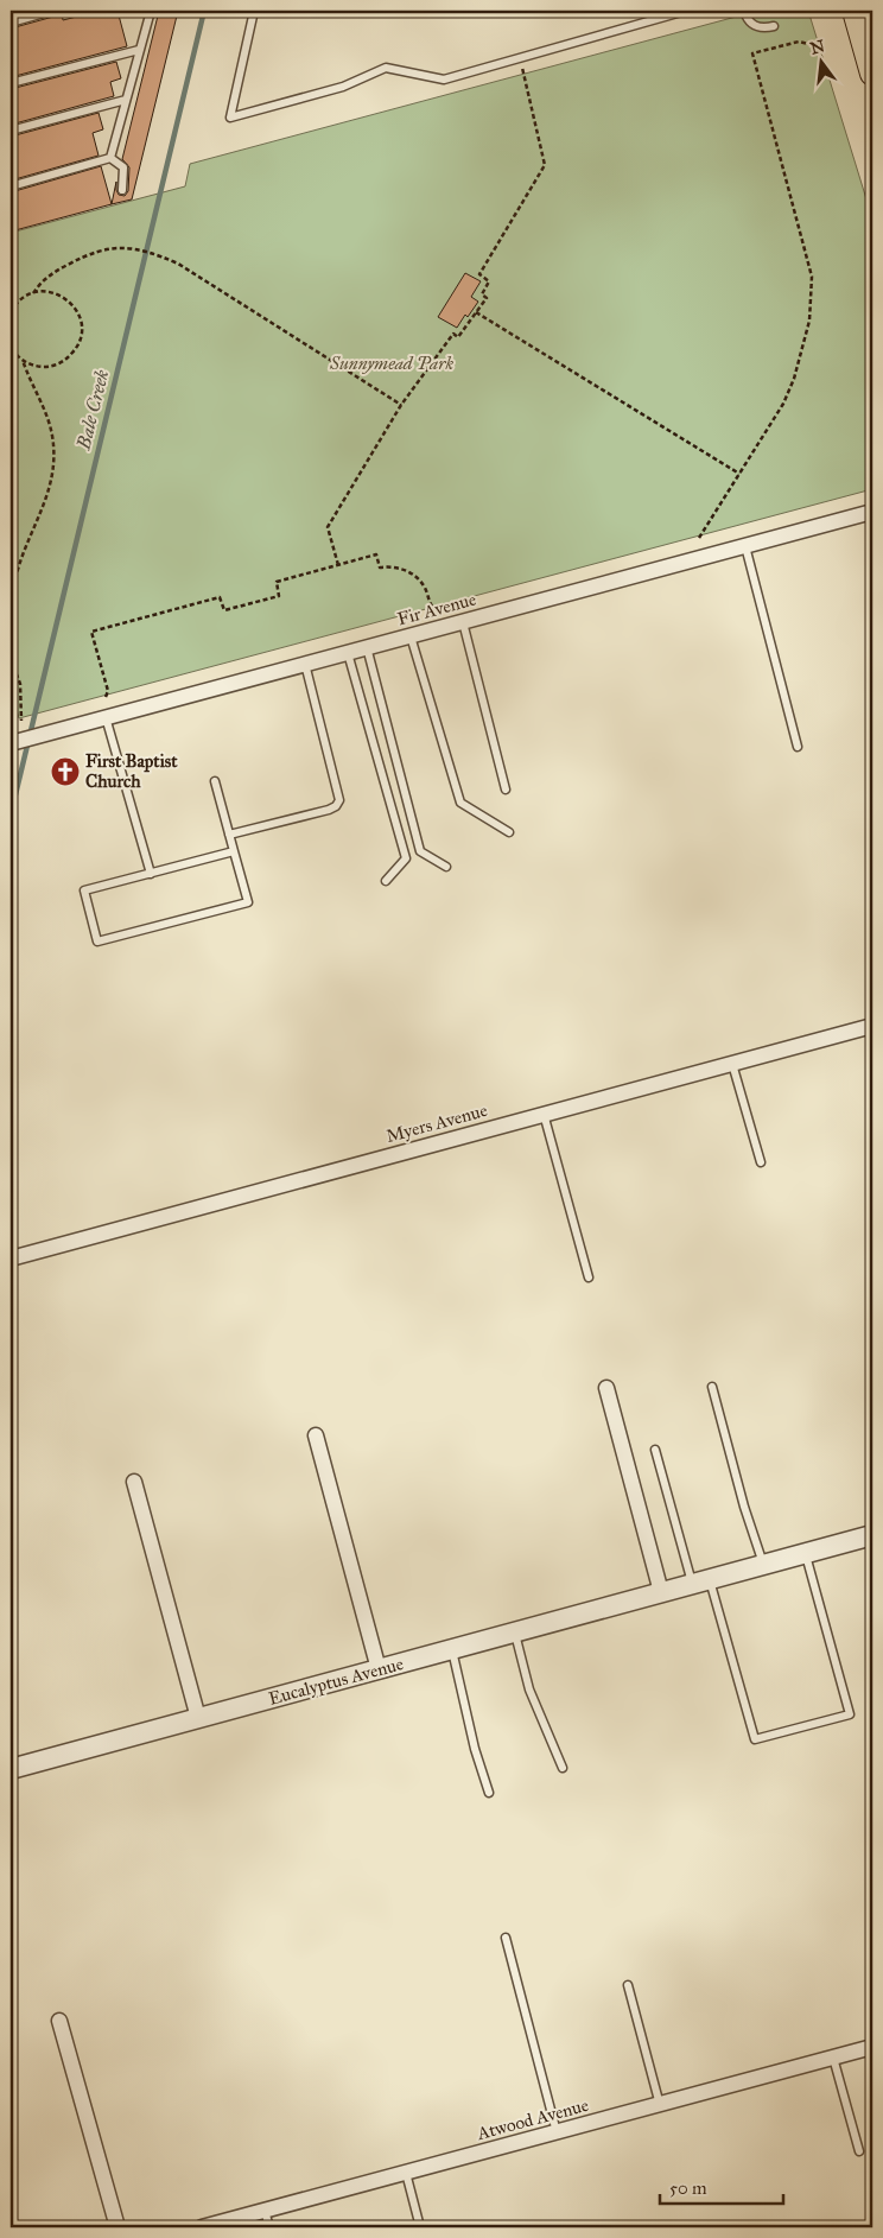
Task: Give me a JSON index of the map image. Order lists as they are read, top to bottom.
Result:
{
  "streets": {
    "street": [
      "Fir Avenue",
      "Myers Avenue",
      "Eucalyptus Avenue",
      "Atwood Avenue"
    ]
  },
  "water": ["Bale Creek"],
  "parks": ["Sunnymead Park"],
  "places": {
    "church": ["First Baptist Church"]
  },
  "scale_bar": "50 m",
  "north": "top"
}
